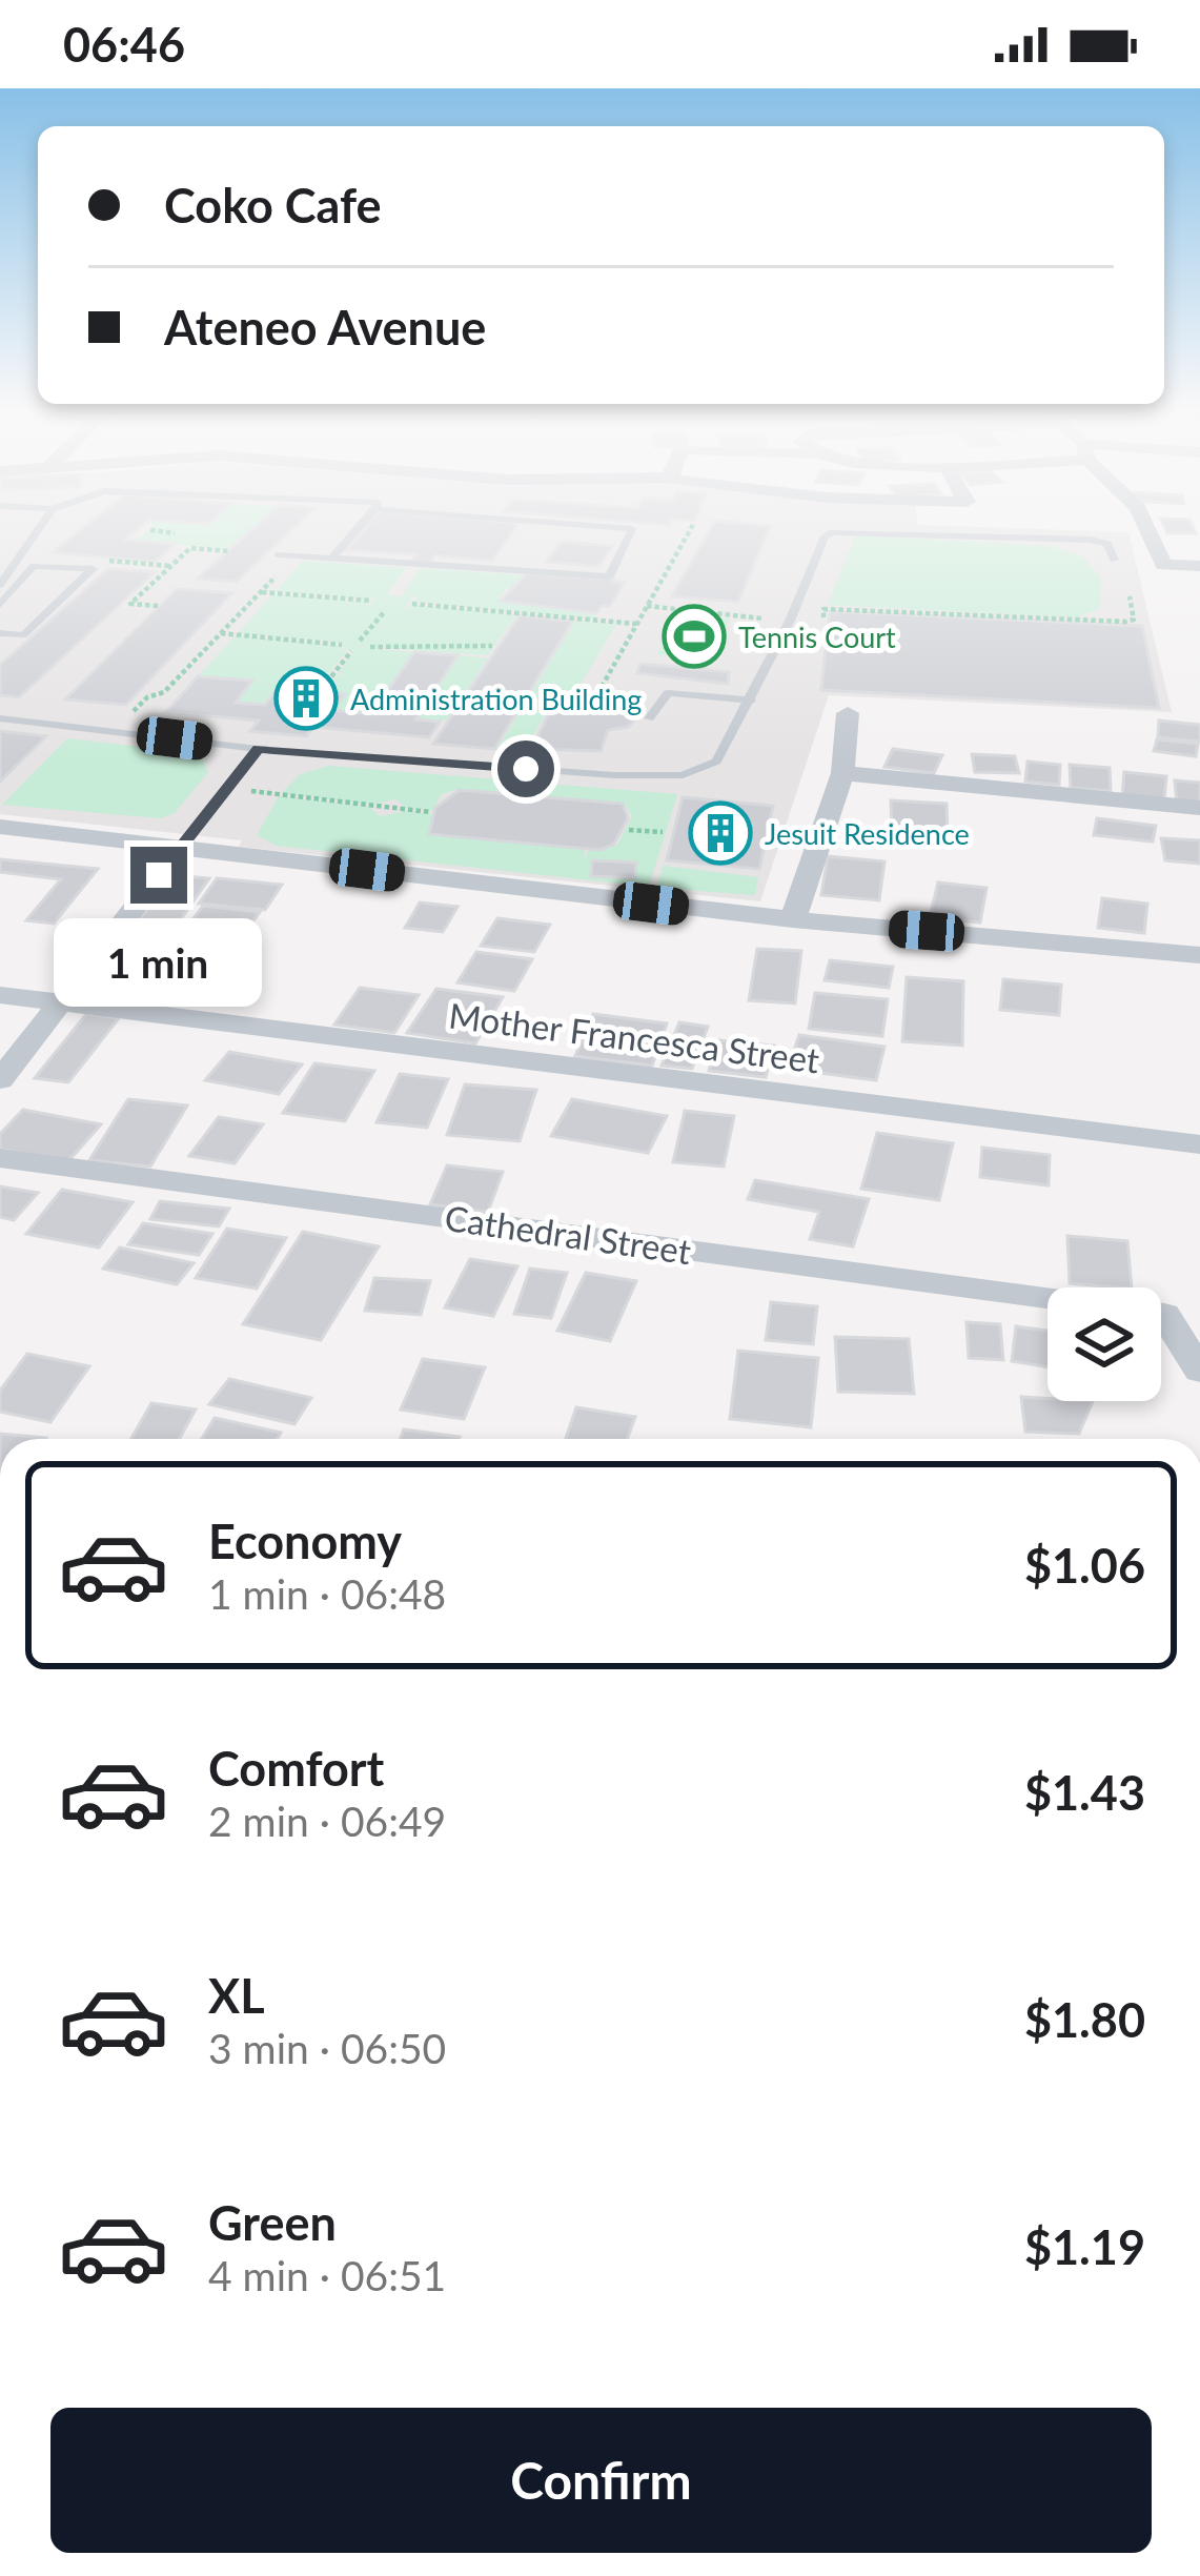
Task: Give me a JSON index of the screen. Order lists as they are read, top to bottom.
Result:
{
  "streets": {
    "street": ["Mother Francesca Street", "Cathedral Street"]
  },
  "places": {
    "sports": ["Tennis Court"],
    "building": ["Administration Building", "Jesuit Residence"]
  },
  "page": {
    "status": "06:46",
    "banner": ["Coko Cafe", "Ateneo Avenue"],
    "bubble": "1 min",
    "list": [
      {
        "name": "Economy",
        "note": "1 min · 06:48",
        "value": "$1.06"
      },
      {
        "name": "Comfort",
        "note": "2 min · 06:49",
        "value": "$1.43"
      },
      {
        "name": "XL",
        "note": "3 min · 06:50",
        "value": "$1.80"
      },
      {
        "name": "Green",
        "note": "4 min · 06:51",
        "value": "$1.19"
      }
    ],
    "buttons": "Confirm"
  }
}
